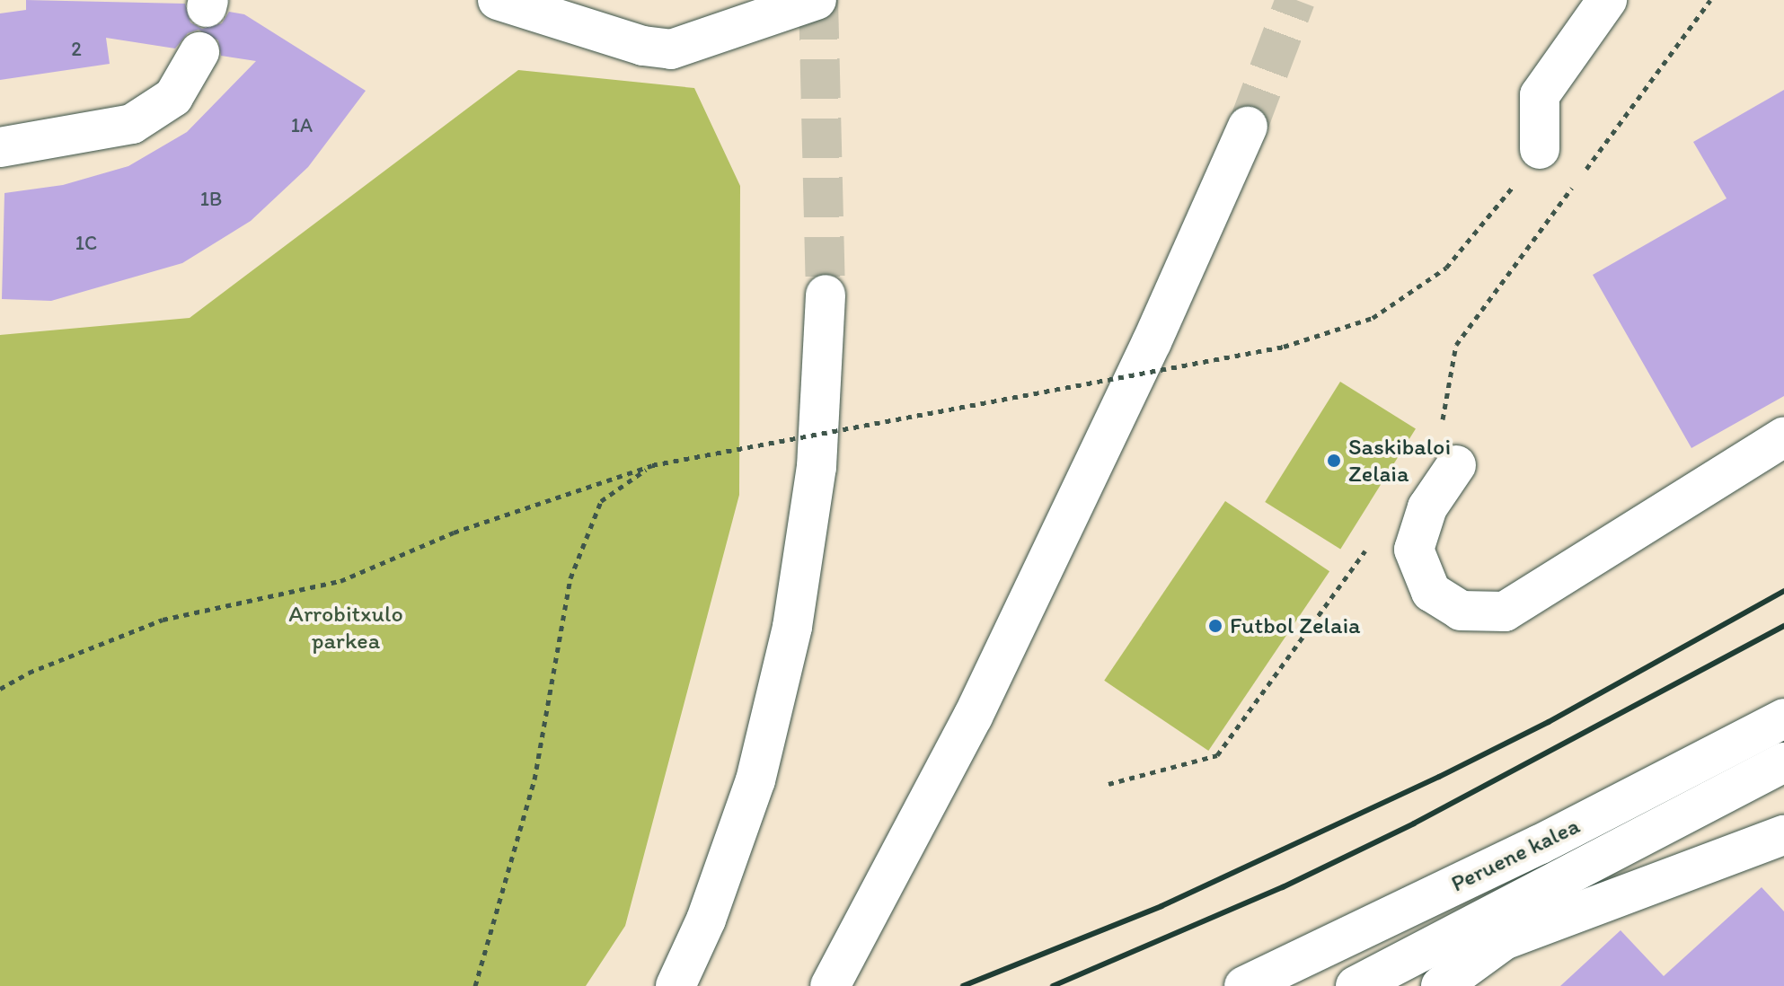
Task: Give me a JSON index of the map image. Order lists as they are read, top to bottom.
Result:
{
  "streets": {
    "main road": ["Peruene kalea"]
  },
  "parks": ["Arrobitxulo parkea"],
  "places": ["Saskibaloi Zelaia", "Futbol Zelaia"],
  "house_numbers": [
    "2",
    "1A",
    "1B",
    "1C"
  ]
}
